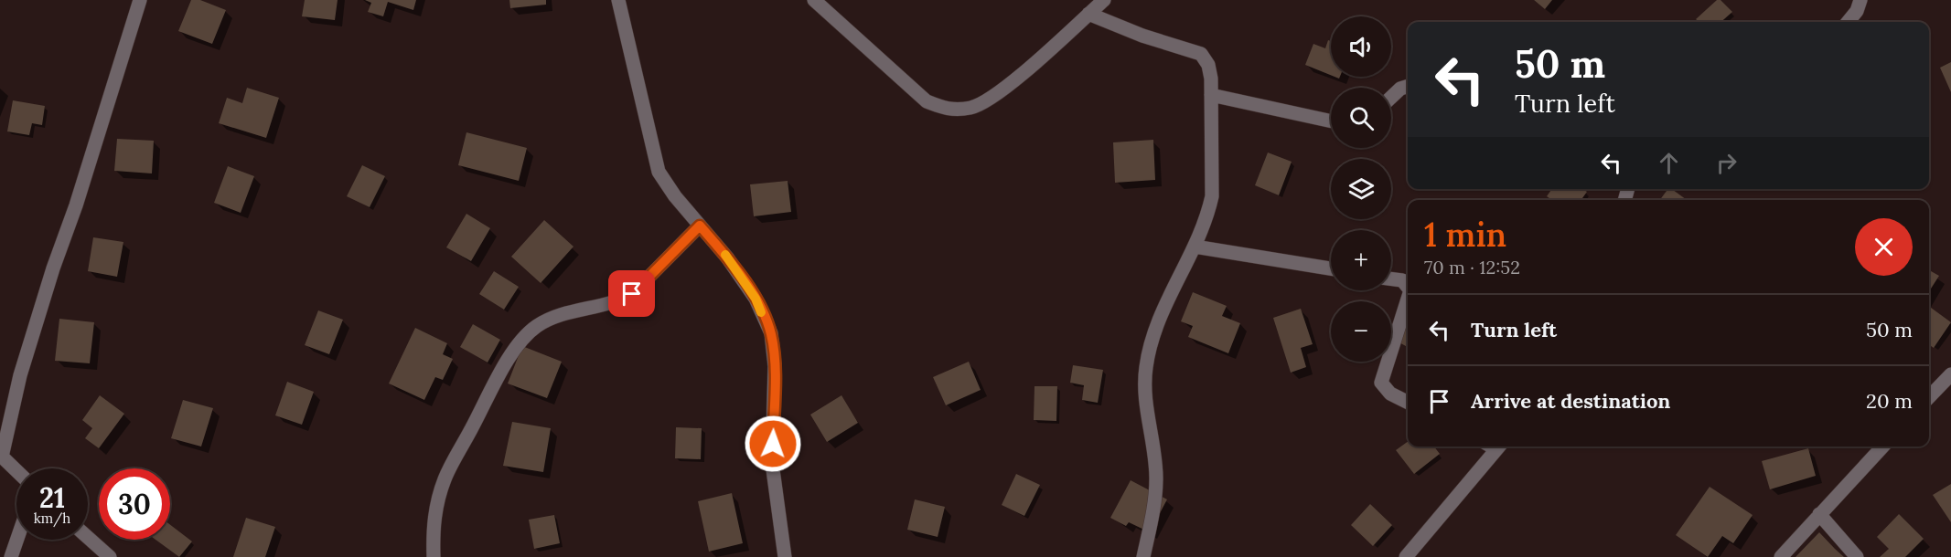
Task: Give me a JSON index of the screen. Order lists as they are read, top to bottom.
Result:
{
  "page": {
    "map_buttons": ["+", "−"],
    "turn": ["50 m", "Turn left"],
    "heading": ["1 min", "70 m · 12:52"],
    "list": [
      {
        "name": "Turn left",
        "value": "50 m"
      },
      {
        "name": "Arrive at destination",
        "value": "20 m"
      }
    ],
    "speed": "21 km/h",
    "limit": "30"
  }
}
